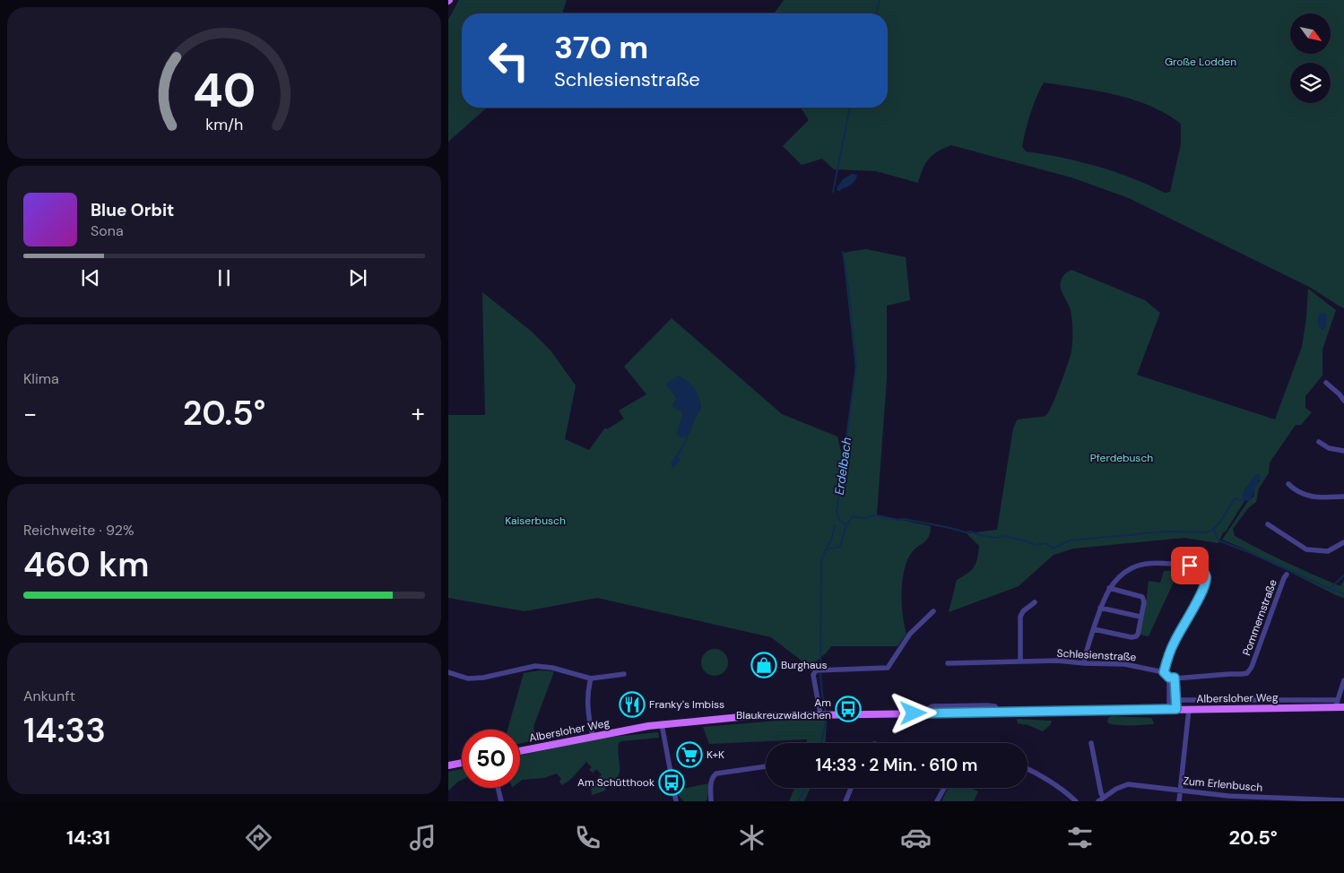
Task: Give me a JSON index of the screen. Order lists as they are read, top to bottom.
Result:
{
  "streets": {
    "main road": ["Albersloher Weg"],
    "street": ["Pommernstraße", "Schlesienstraße", "Zum Erlenbusch"]
  },
  "water": ["Erdelbach"],
  "parks": ["Große Lodden", "Pferdebusch", "Kaiserbusch"],
  "places": {
    "shop": ["Burghaus"],
    "restaurant": ["Franky's Imbiss"],
    "bus stop": ["Am Blaukreuzwäldchen", "Am Schütthook"],
    "supermarket": ["K+K"]
  },
  "north": "bottom right",
  "page": {
    "turn": ["370 m", "Schlesienstraße"],
    "song": ["Blue Orbit", "Sona"],
    "tile": [
      "Klima",
      ["Reichweite · 92%", "460 km"],
      ["Ankunft", "14:33"]
    ],
    "heat": ["−", "20.5°", "+"],
    "limit": "50",
    "trip": "14:33 · 2 Min. · 610 m",
    "tabs": ["14:31", "20.5°"],
    "gauge": ["40", "km/h"]
  }
}
